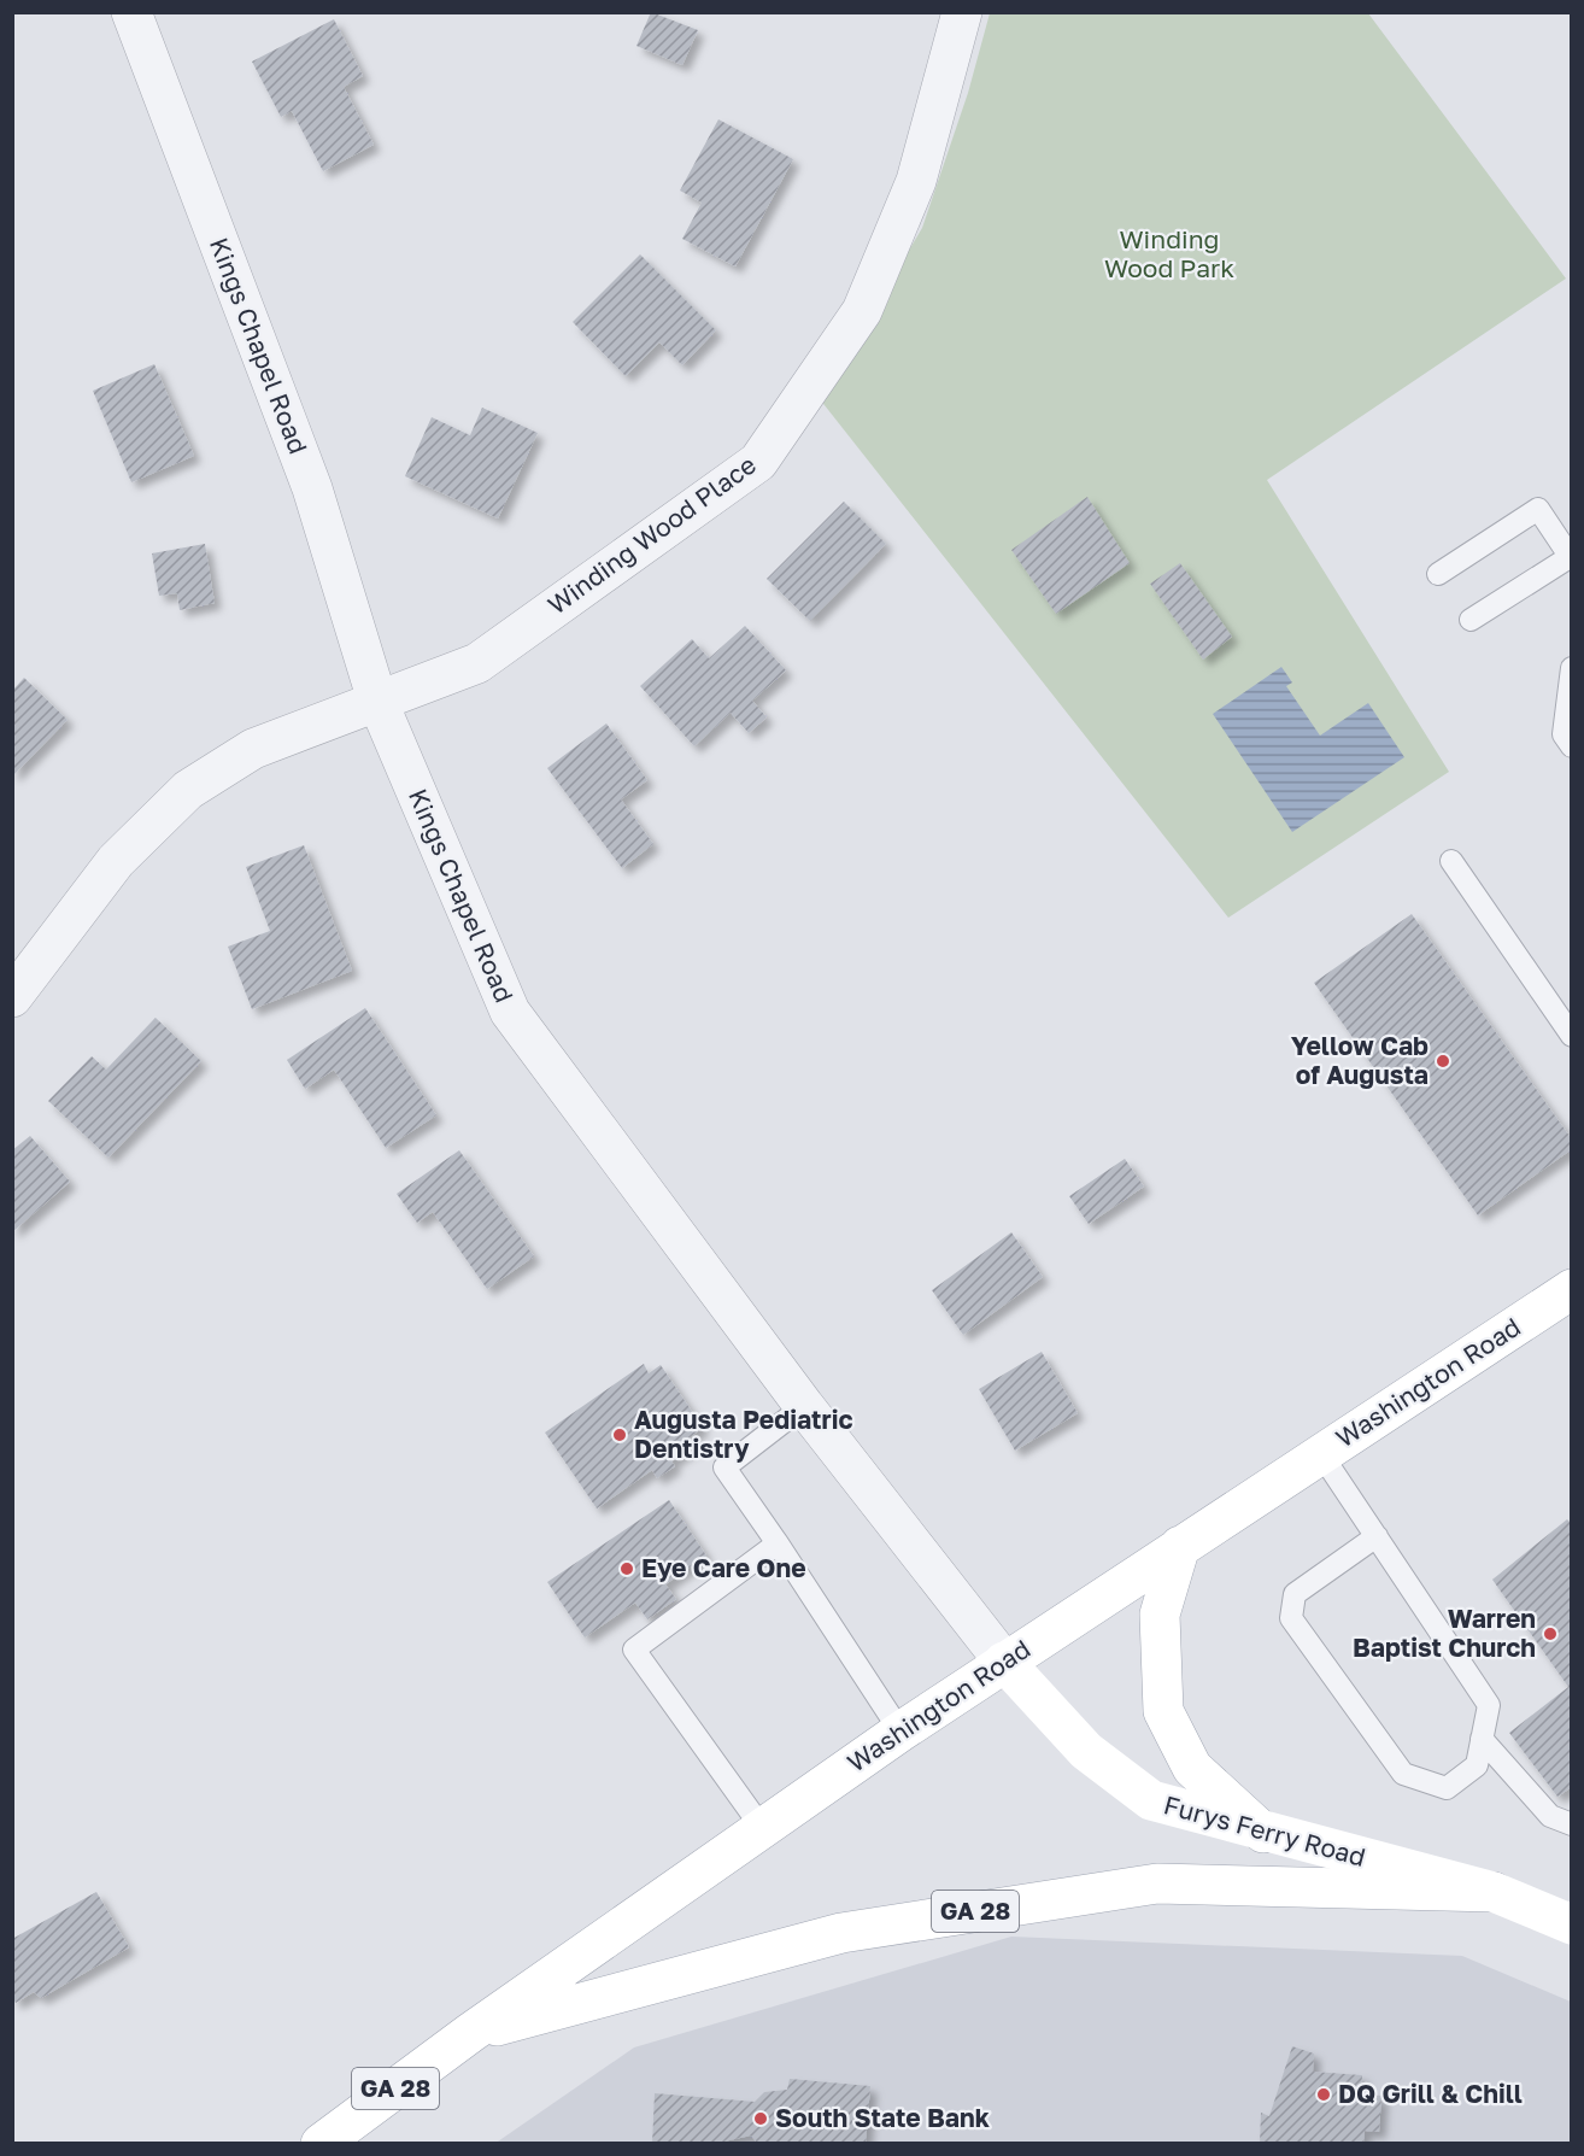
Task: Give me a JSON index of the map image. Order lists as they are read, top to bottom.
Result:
{
  "streets": {
    "main road": ["Washington Road", "Furys Ferry Road", "GA 28"],
    "street": ["Kings Chapel Road", "Winding Wood Place"]
  },
  "crossings": [
    ["Kings Chapel Road", "Winding Wood Place"],
    ["Kings Chapel Road", "Washington Road"],
    ["Kings Chapel Road", "Furys Ferry Road"],
    ["Washington Road", "Furys Ferry Road"],
    ["Washington Road", "GA 28"],
    ["Furys Ferry Road", "GA 28"]
  ],
  "parks": ["Winding Wood Park"],
  "places": [
    "Yellow Cab of Augusta",
    "Augusta Pediatric Dentistry",
    "Eye Care One",
    "Warren Baptist Church",
    "DQ Grill & Chill",
    "South State Bank"
  ]
}
